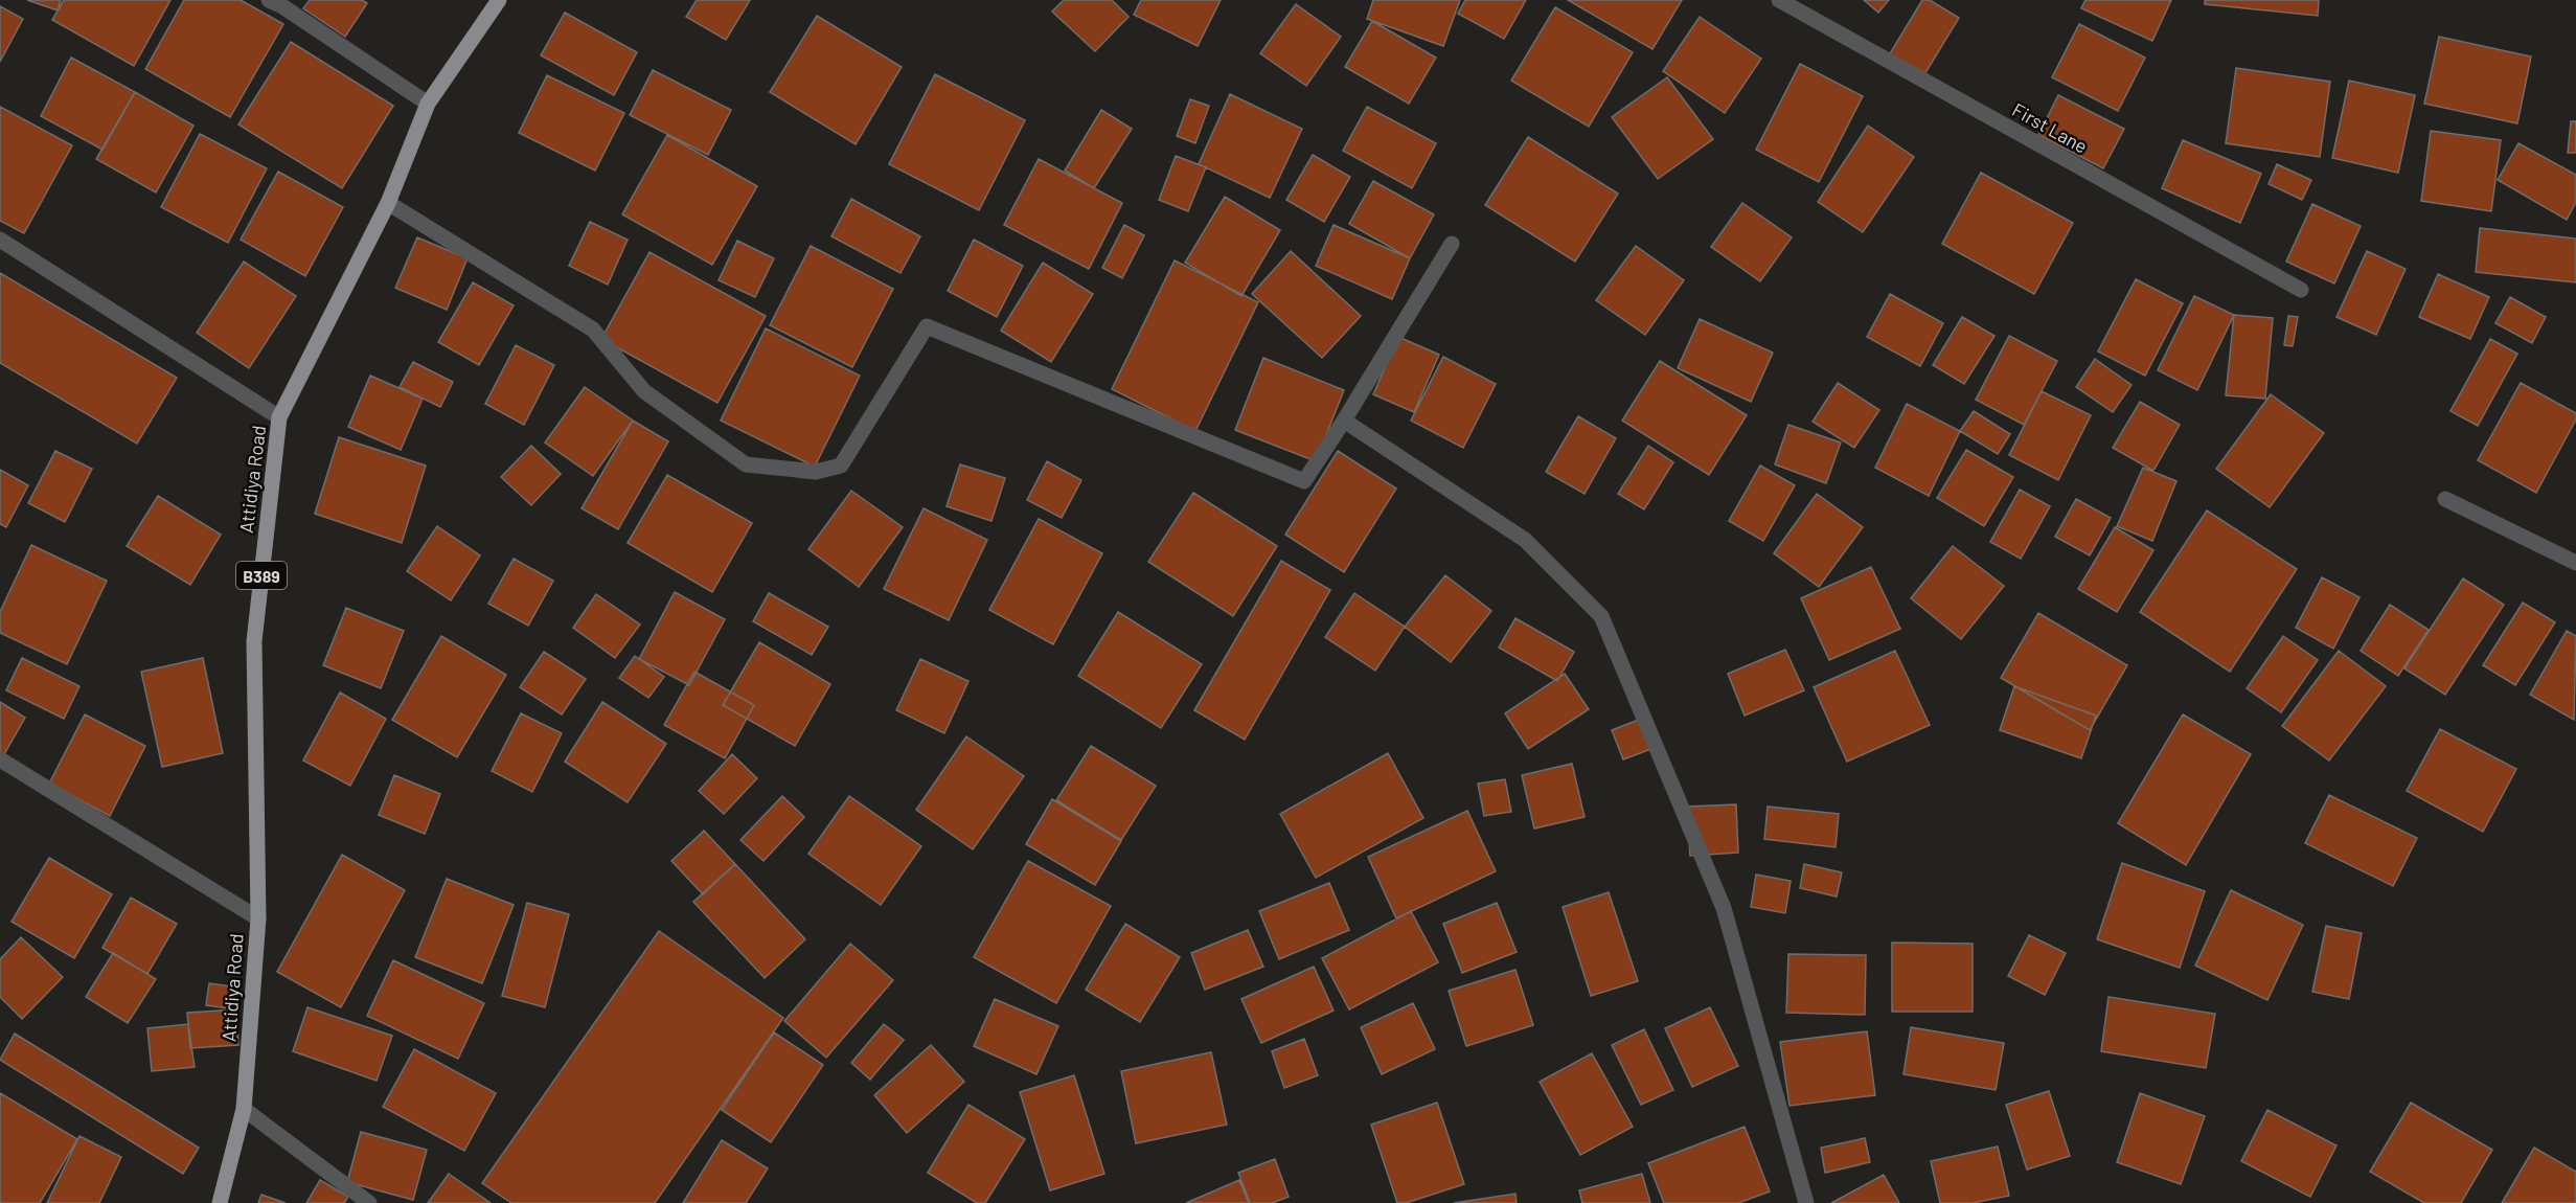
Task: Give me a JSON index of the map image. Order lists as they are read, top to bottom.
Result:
{
  "streets": {
    "main road": ["Attidiya Road", "B389"],
    "street": ["First Lane"]
  }
}
